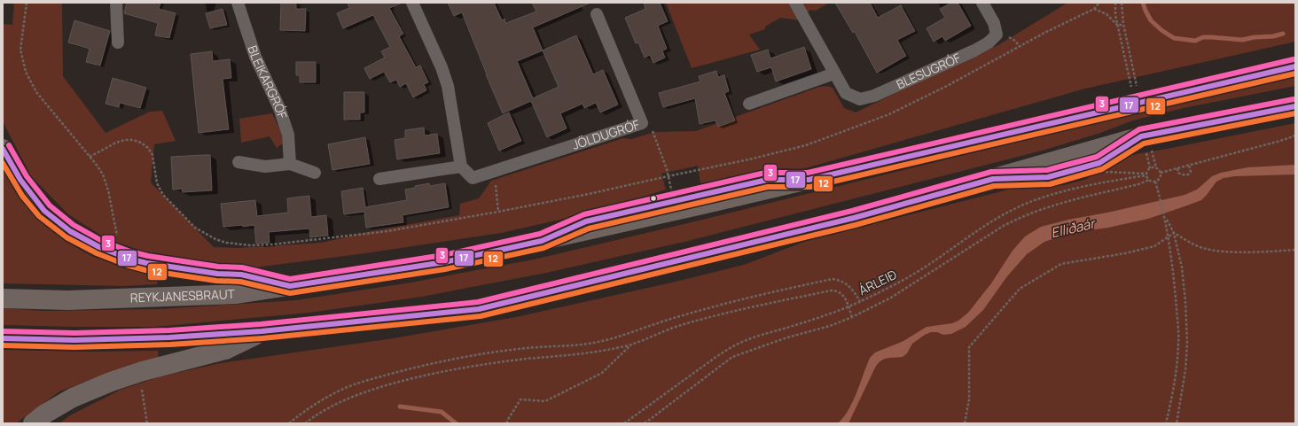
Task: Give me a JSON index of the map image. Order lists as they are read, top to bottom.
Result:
{
  "streets": {
    "highway": ["REYKJANESBRAUT"],
    "street": ["BLESUGRÓF", "BLEIKARGRÓF", "JÖLDUGRÓF"],
    "path": ["ÁRLEIÐ"]
  },
  "water": ["Elliðaár"],
  "lines": ["transit line 3", "transit line 17", "transit line 12"]
}
